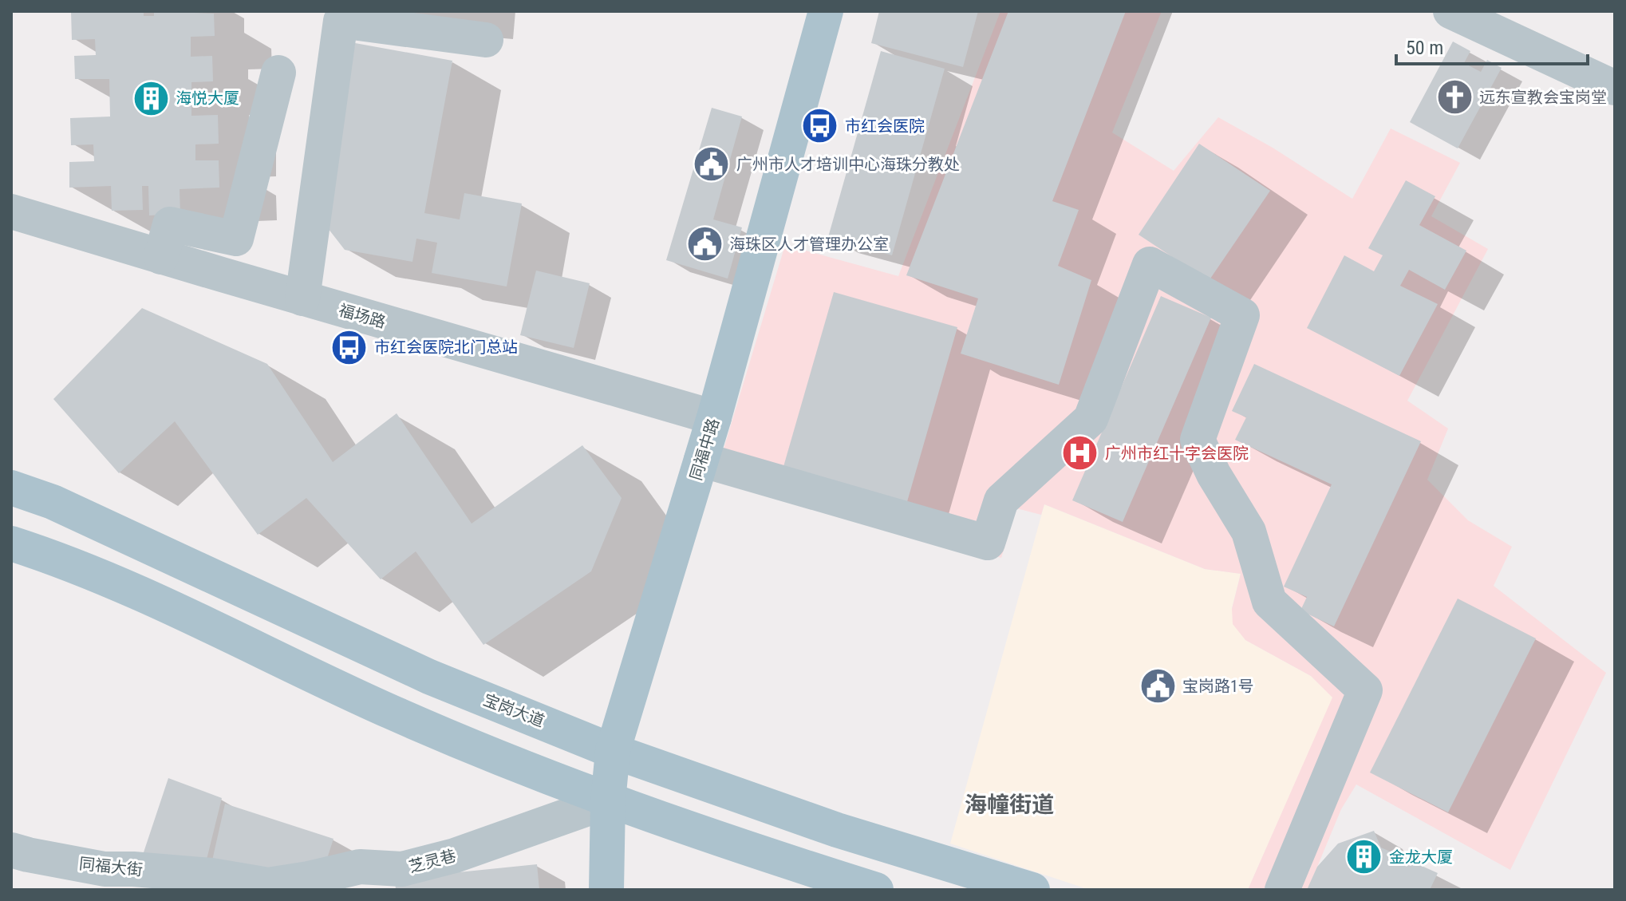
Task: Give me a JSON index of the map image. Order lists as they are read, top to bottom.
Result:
{
  "streets": {
    "main road": ["同福中路", "宝岗大道"],
    "street": ["福场路", "芝灵巷", "同福大街"]
  },
  "crossings": [
    ["福场路", "同福中路"],
    ["同福中路", "宝岗大道"],
    ["同福中路", "芝灵巷"],
    ["芝灵巷", "同福大街"]
  ],
  "districts": ["海幢街道"],
  "places": {
    "church": ["远东宣教会宝岗堂"],
    "building": ["海悦大厦", "金龙大厦"],
    "bus stop": ["市红会医院", "市红会医院北门总站"],
    "public building": ["广州市人才培训中心海珠分教处", "海珠区人才管理办公室", "宝岗路1号"],
    "hospital": ["广州市红十字会医院"]
  },
  "scale_bar": "50 m"
}
